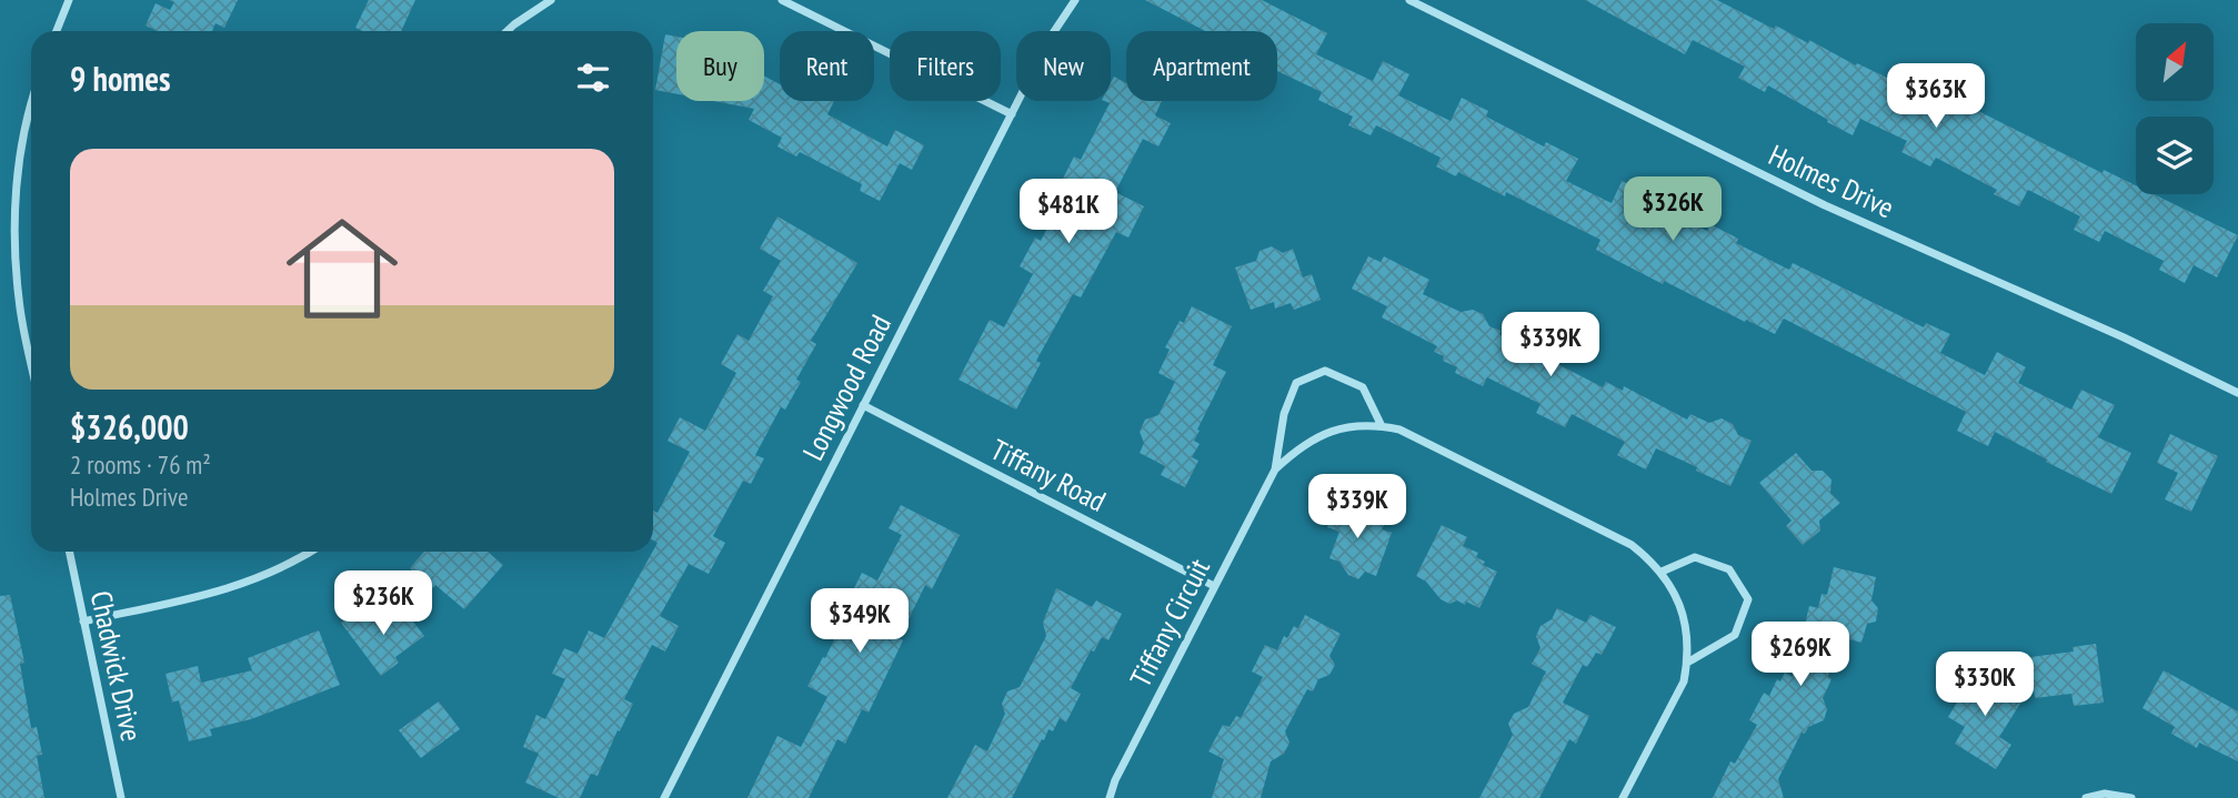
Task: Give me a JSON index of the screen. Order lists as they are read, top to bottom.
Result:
{
  "streets": {
    "street": [
      "Holmes Drive",
      "Longwood Road",
      "Tiffany Road",
      "Tiffany Circuit",
      "Chadwick Drive"
    ]
  },
  "crossings": [
    ["Longwood Road", "Tiffany Road"],
    ["Tiffany Road", "Tiffany Circuit"]
  ],
  "north": "top right",
  "page": {
    "chip": [
      "Buy",
      "Rent",
      "Filters",
      "New",
      "Apartment"
    ],
    "heading": "9 homes",
    "price": [
      "$363K",
      "$326K",
      "$481K",
      "$339K",
      "$339K",
      "$236K",
      "$349K",
      "$269K",
      "$330K"
    ],
    "list": [
      {
        "name": "$326,000",
        "note": "2 rooms · 76 m² · Holmes Drive"
      }
    ]
  }
}
